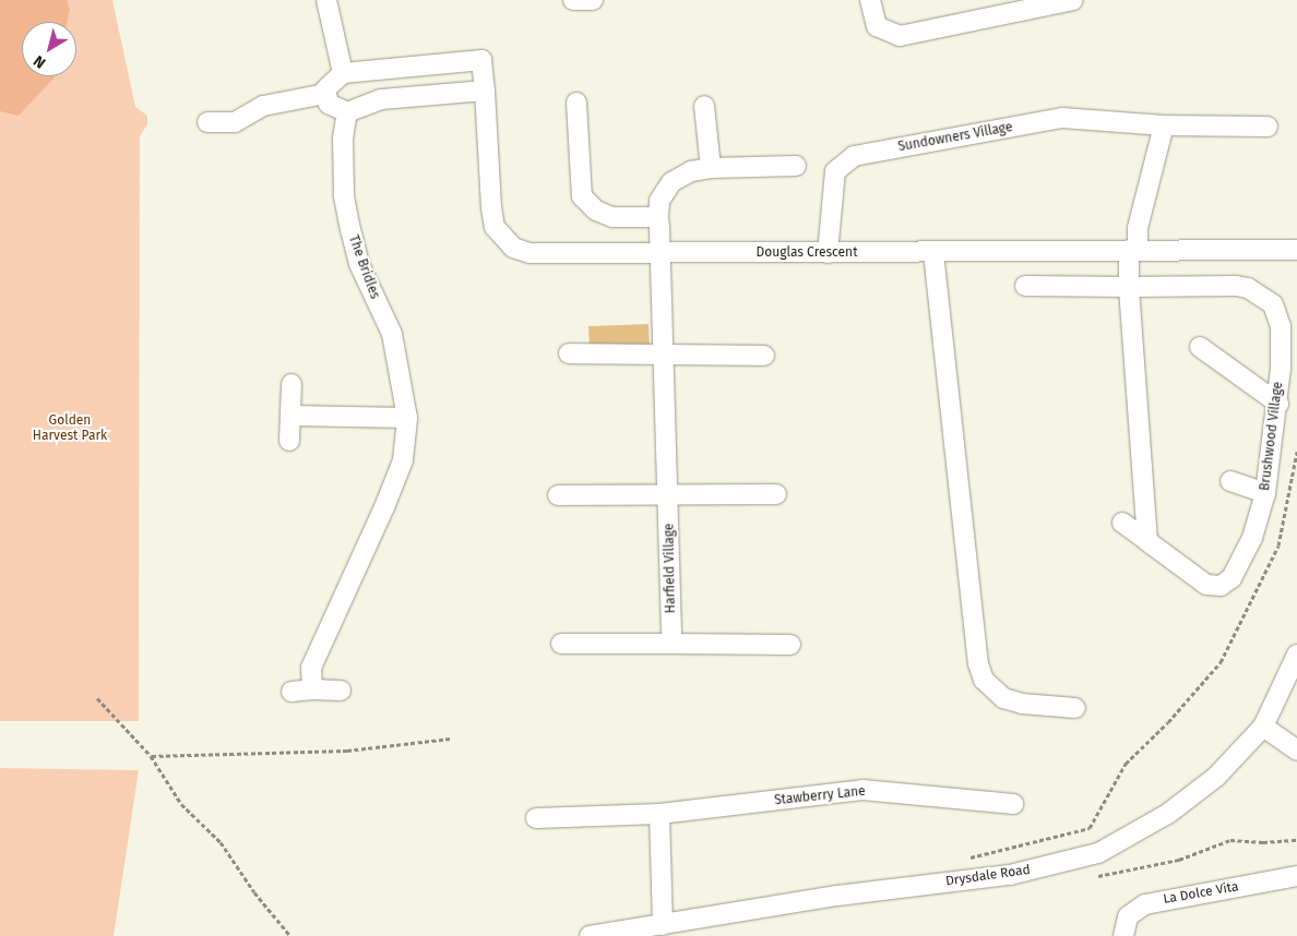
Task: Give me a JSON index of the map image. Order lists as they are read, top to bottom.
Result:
{
  "streets": {
    "street": [
      "Sundowners Village",
      "Douglas Crescent",
      "The Bridles",
      "Brushwood Village",
      "Harfield Village",
      "Stawberry Lane",
      "Drysdale Road",
      "La Dolce Vita"
    ]
  },
  "crossings": [
    ["Sundowners Village", "Douglas Crescent"],
    ["Douglas Crescent", "Harfield Village"]
  ],
  "parks": ["Golden Harvest Park"],
  "north": "bottom left"
}
